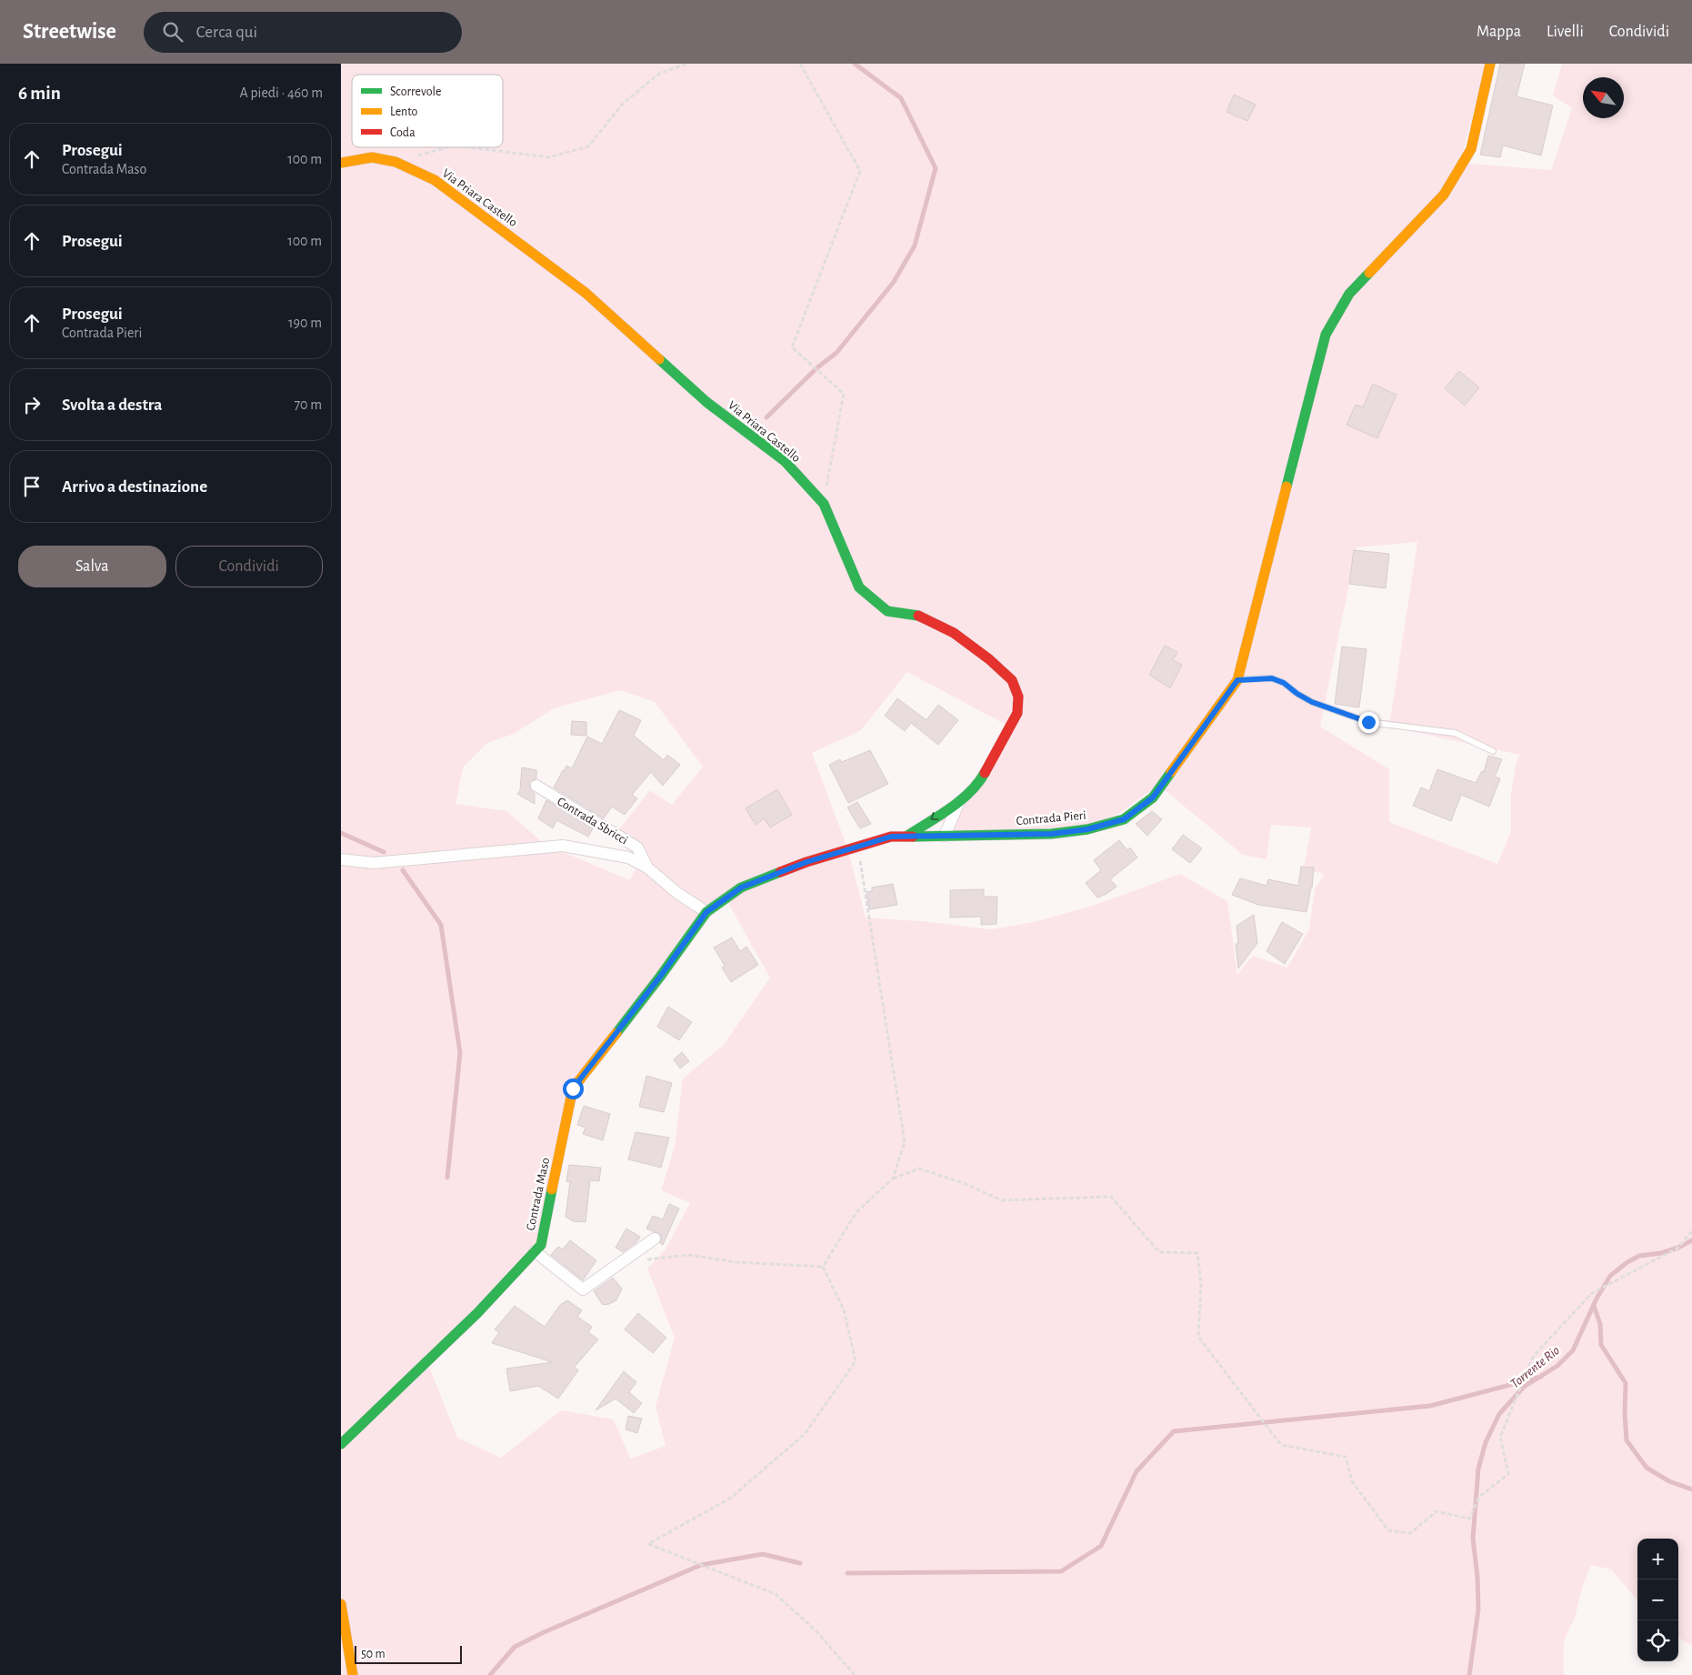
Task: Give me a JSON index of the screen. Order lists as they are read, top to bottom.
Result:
{
  "streets": {
    "street": [
      "Via Priara Castello",
      "Contrada Pieri",
      "Contrada Sbricci",
      "Contrada Maso"
    ]
  },
  "crossings": [
    ["Via Priara Castello", "Contrada Pieri"],
    ["Contrada Pieri", "Contrada Maso"],
    ["Contrada Sbricci", "Contrada Maso"]
  ],
  "water": ["Torrente Rio"],
  "legend": ["Scorrevole", "Lento", "Coda"],
  "scale_bar": "50 m",
  "north": "top left",
  "page": {
    "header": "Streetwise",
    "search": "Cerca qui",
    "nav": ["Mappa", "Livelli", "Condividi"],
    "heading": ["6 min", "A piedi · 460 m"],
    "list": [
      ["Prosegui", "Contrada Maso", "100 m"],
      ["Prosegui", "100 m"],
      ["Prosegui", "Contrada Pieri", "190 m"],
      ["Svolta a destra", "70 m"],
      "Arrivo a destinazione"
    ],
    "buttons": ["Salva", "Condividi"],
    "map_buttons": ["+", "−"],
    "scale": "50 m"
  }
}
